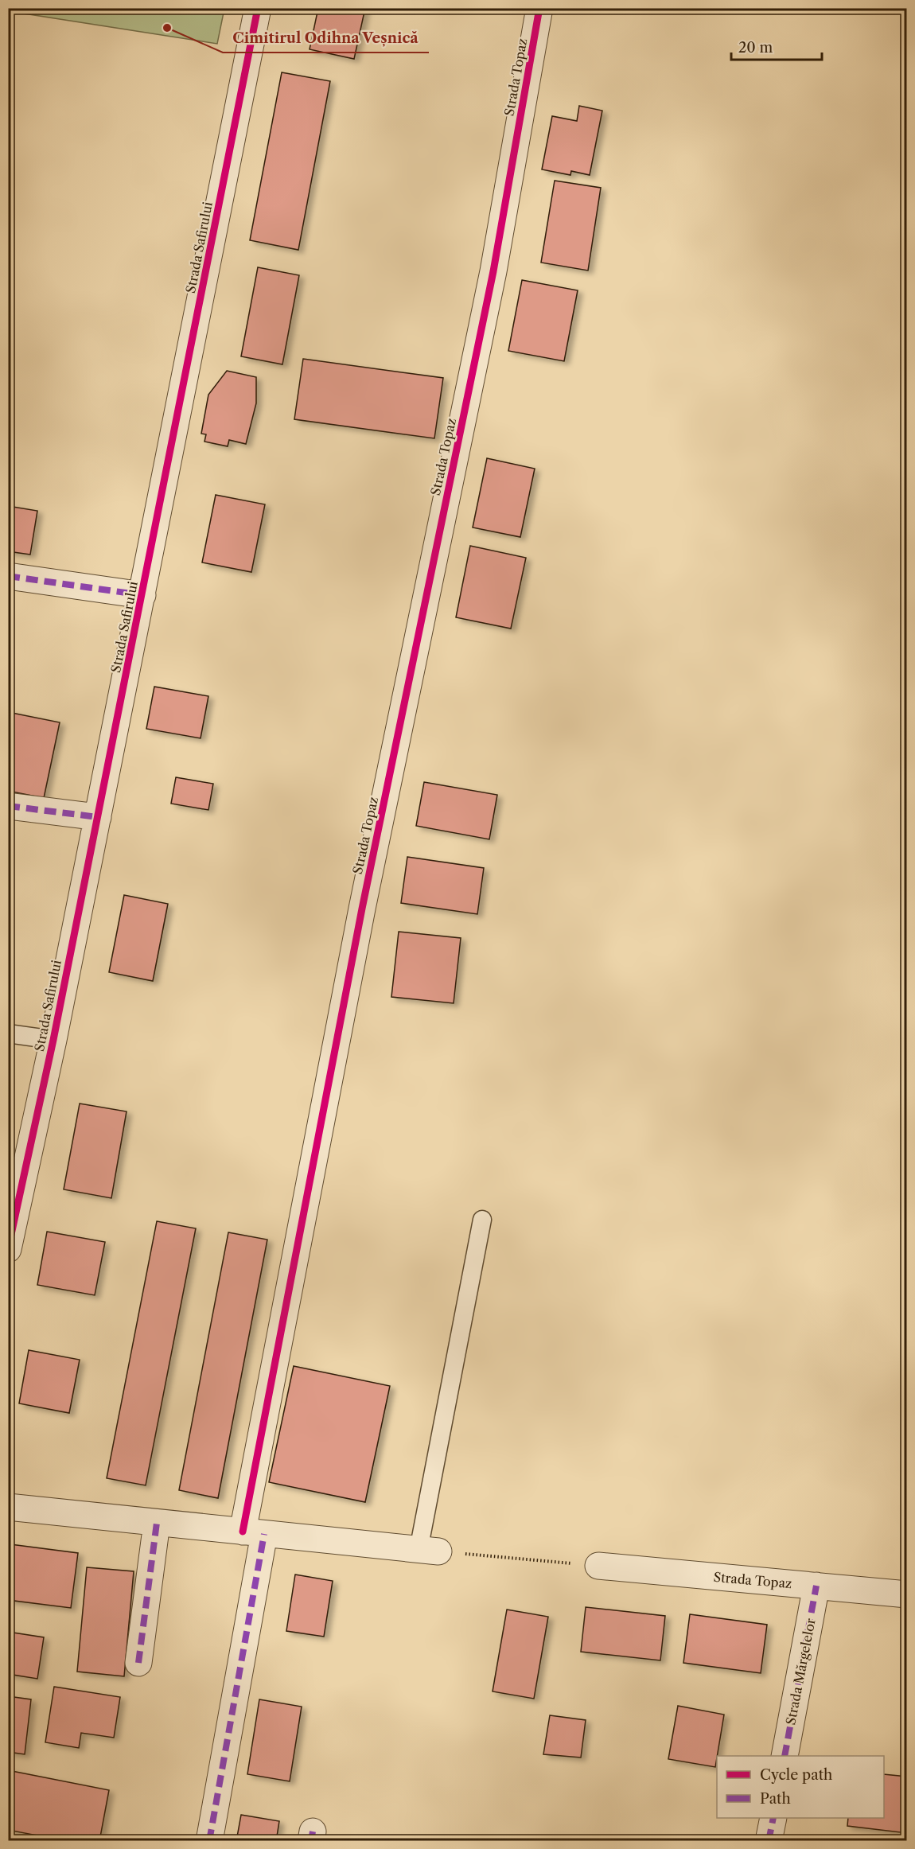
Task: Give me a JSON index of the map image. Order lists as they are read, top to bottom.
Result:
{
  "streets": {
    "street": ["Strada Topaz", "Strada Safirului", "Strada Mărgelelor"]
  },
  "crossings": [
    ["Strada Topaz", "Strada Mărgelelor"]
  ],
  "places": ["Cimitirul Odihna Veșnică"],
  "legend": ["Cycle path", "Path"],
  "scale_bar": "20 m"
}
